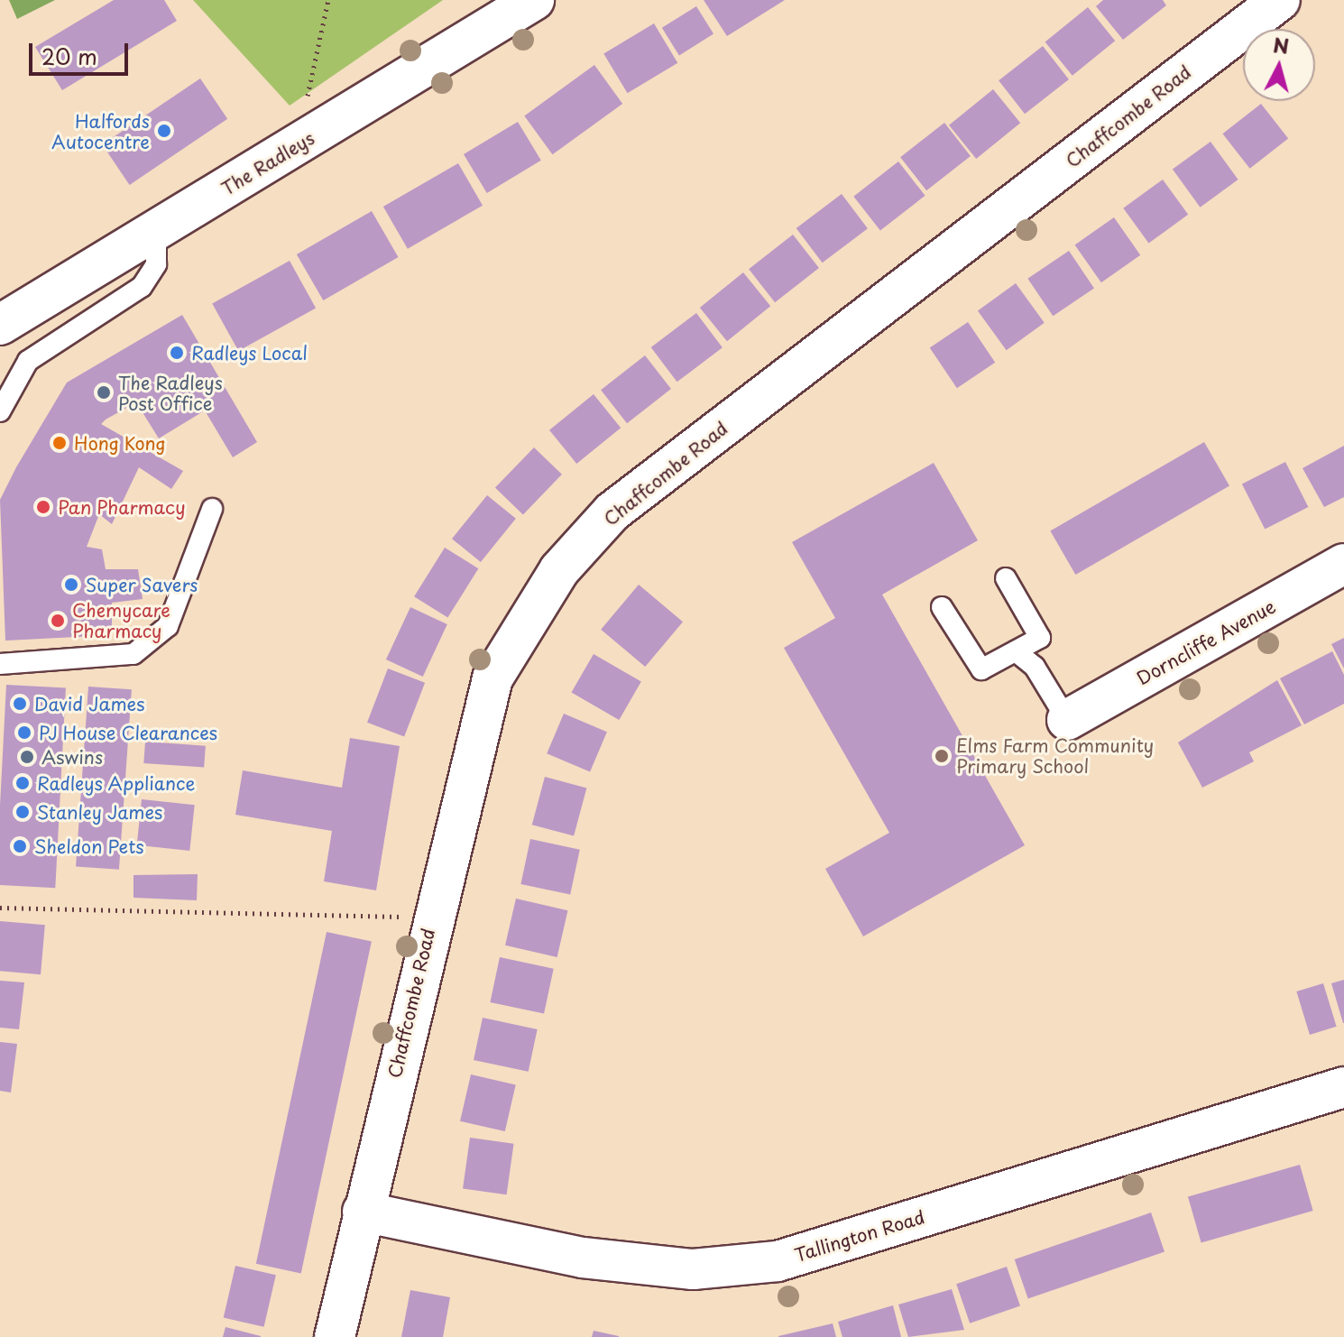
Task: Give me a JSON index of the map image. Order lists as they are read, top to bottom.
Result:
{
  "streets": {
    "street": [
      "Chaffcombe Road",
      "The Radleys",
      "Dorncliffe Avenue",
      "Tallington Road"
    ]
  },
  "crossings": [
    ["Chaffcombe Road", "Tallington Road"]
  ],
  "places": [
    "Halfords Autocentre",
    "Radleys Local",
    "The Radleys Post Office",
    "Hong Kong",
    "Pan Pharmacy",
    "Super Savers",
    "Chemycare Pharmacy",
    "David James",
    "PJ House Clearances",
    "Elms Farm Community Primary School",
    "Aswins",
    "Radleys Appliance",
    "Stanley James",
    "Sheldon Pets"
  ],
  "scale_bar": "20 m",
  "north": "top"
}
